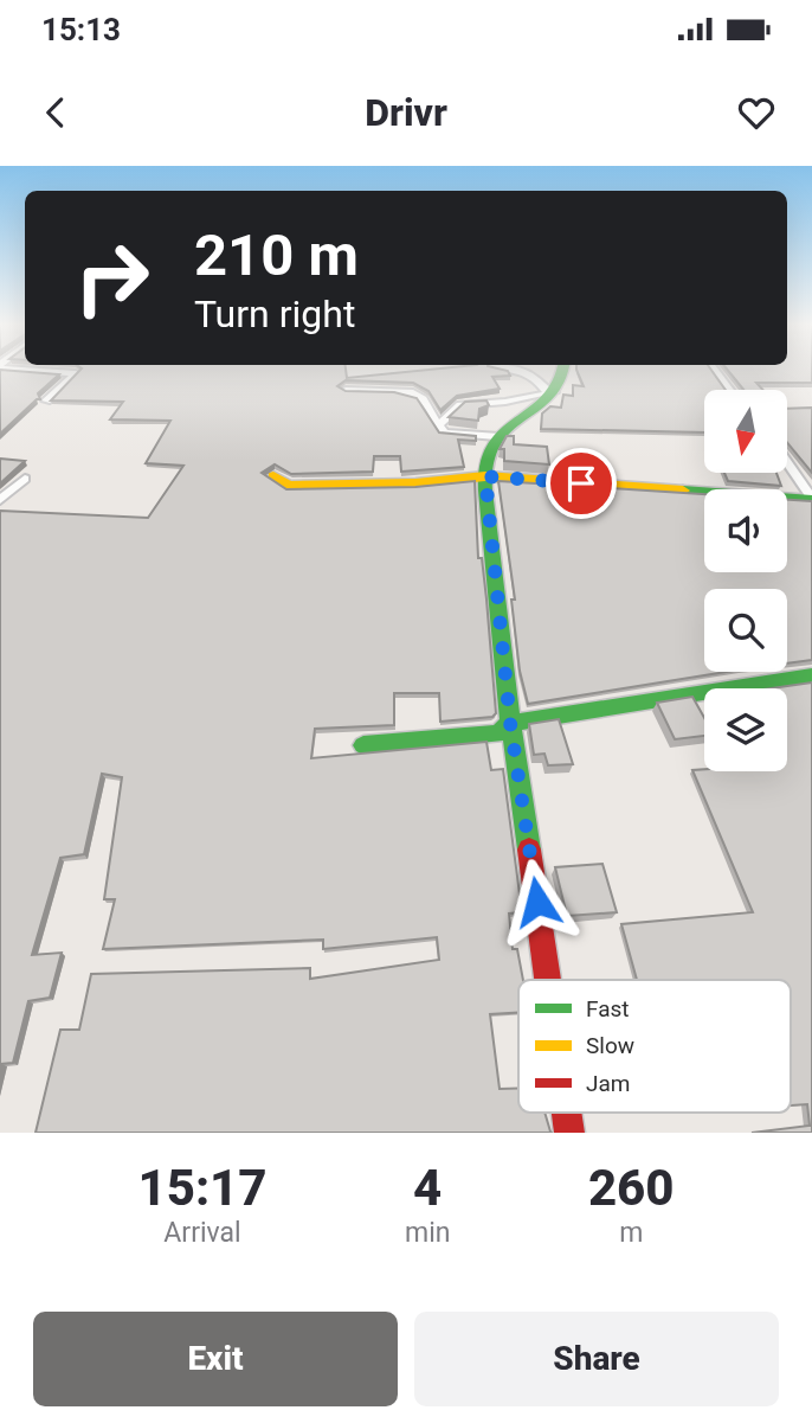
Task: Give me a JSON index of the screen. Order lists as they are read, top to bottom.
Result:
{
  "legend": ["Fast", "Slow", "Jam"],
  "north": "bottom",
  "page": {
    "status": "15:13",
    "header": "Drivr",
    "turn": ["210 m", "Turn right"],
    "eta": [
      "15:17",
      "Arrival",
      "4",
      "min",
      "260",
      "m"
    ],
    "buttons": ["Exit", "Share"]
  }
}
